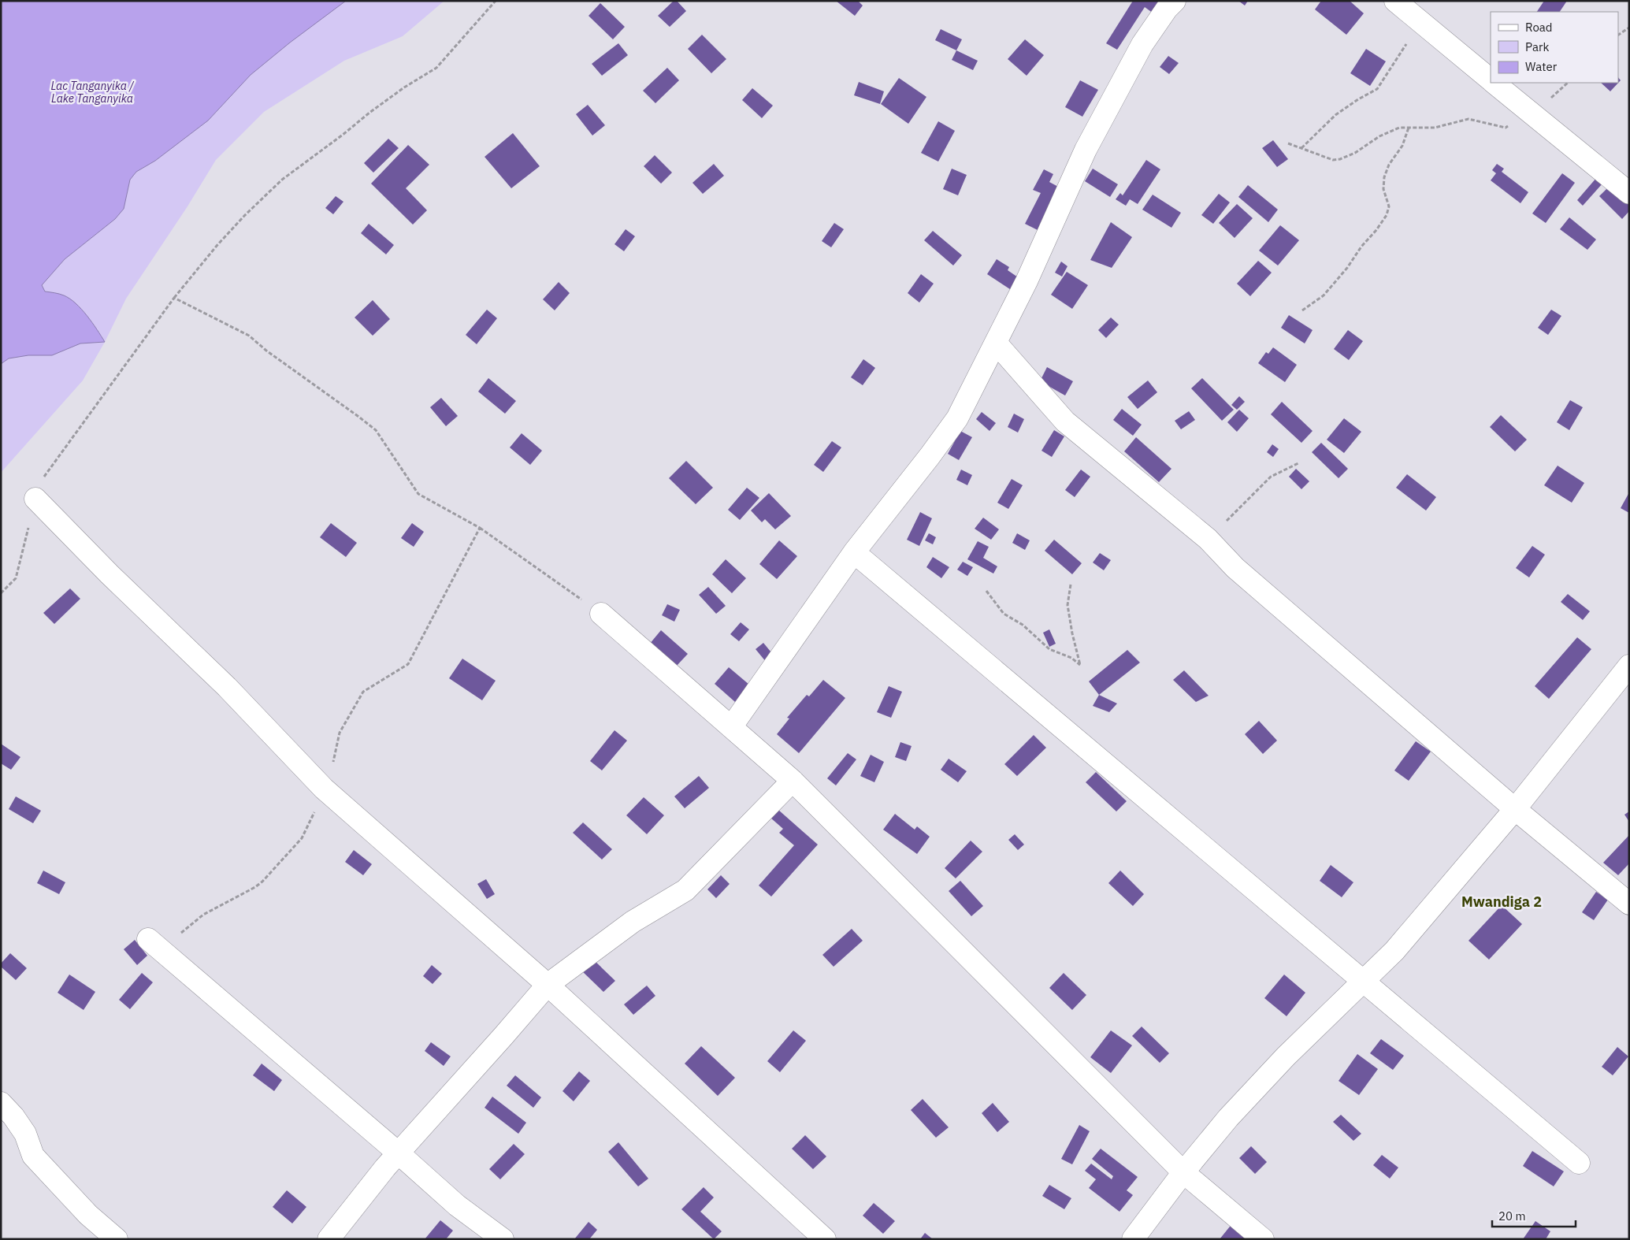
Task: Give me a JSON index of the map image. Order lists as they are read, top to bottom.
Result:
{
  "districts": ["Mwandiga 2"],
  "water": ["Lac Tanganyika / Lake Tanganyika"],
  "legend": ["Road", "Park", "Water"],
  "scale_bar": "20 m"
}
